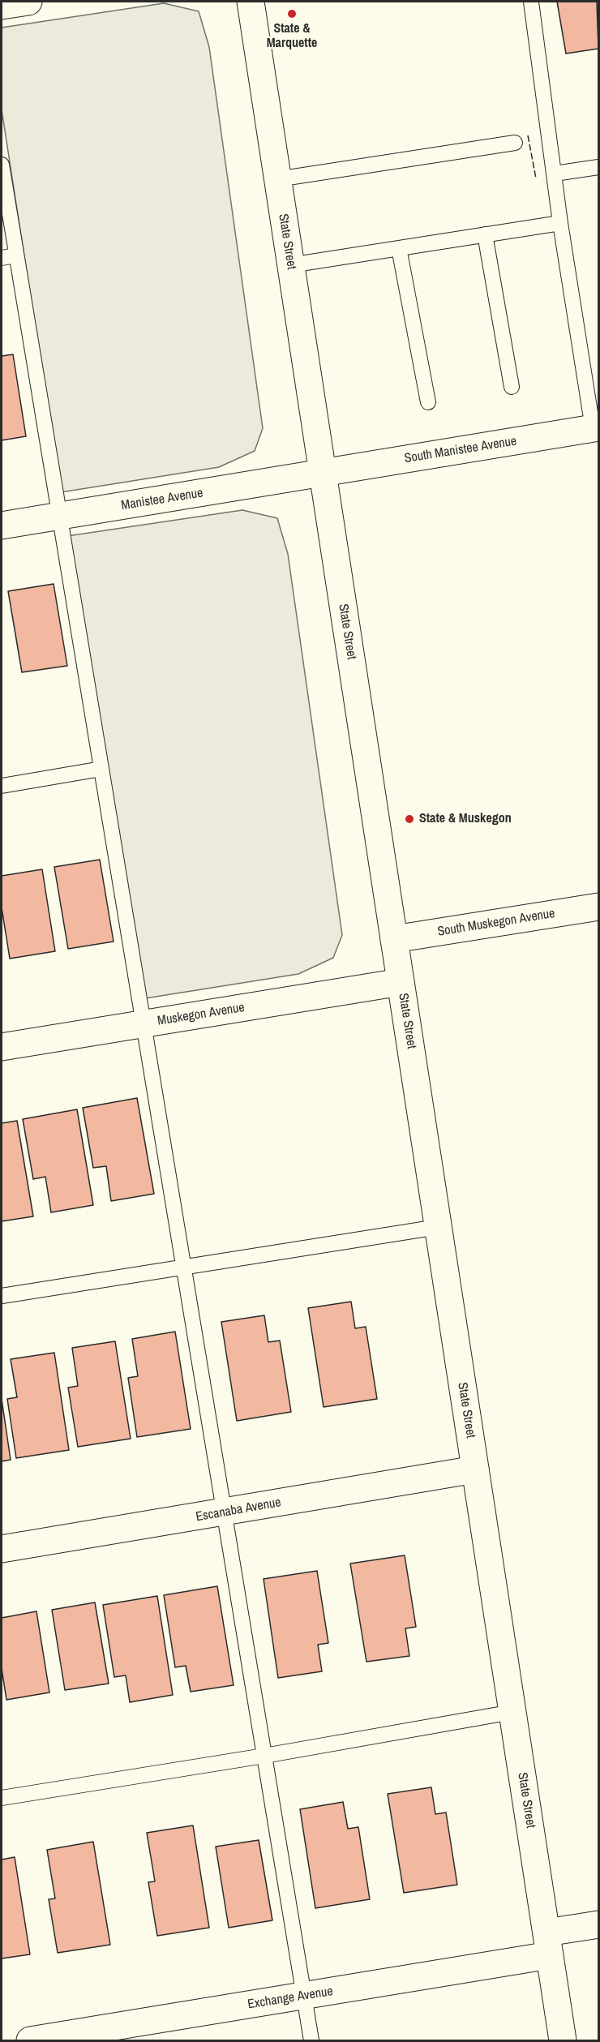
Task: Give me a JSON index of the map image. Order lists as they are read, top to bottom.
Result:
{
  "streets": {
    "street": [
      "State Street",
      "South Manistee Avenue",
      "Manistee Avenue",
      "South Muskegon Avenue",
      "Muskegon Avenue",
      "Escanaba Avenue",
      "Exchange Avenue"
    ]
  },
  "crossings": [
    ["State Street", "South Manistee Avenue"],
    ["State Street", "Manistee Avenue"],
    ["State Street", "South Muskegon Avenue"],
    ["State Street", "Muskegon Avenue"],
    ["State Street", "Escanaba Avenue"],
    ["State Street", "Exchange Avenue"],
    ["South Manistee Avenue", "Manistee Avenue"]
  ],
  "places": ["State & Marquette", "State & Muskegon"]
}
